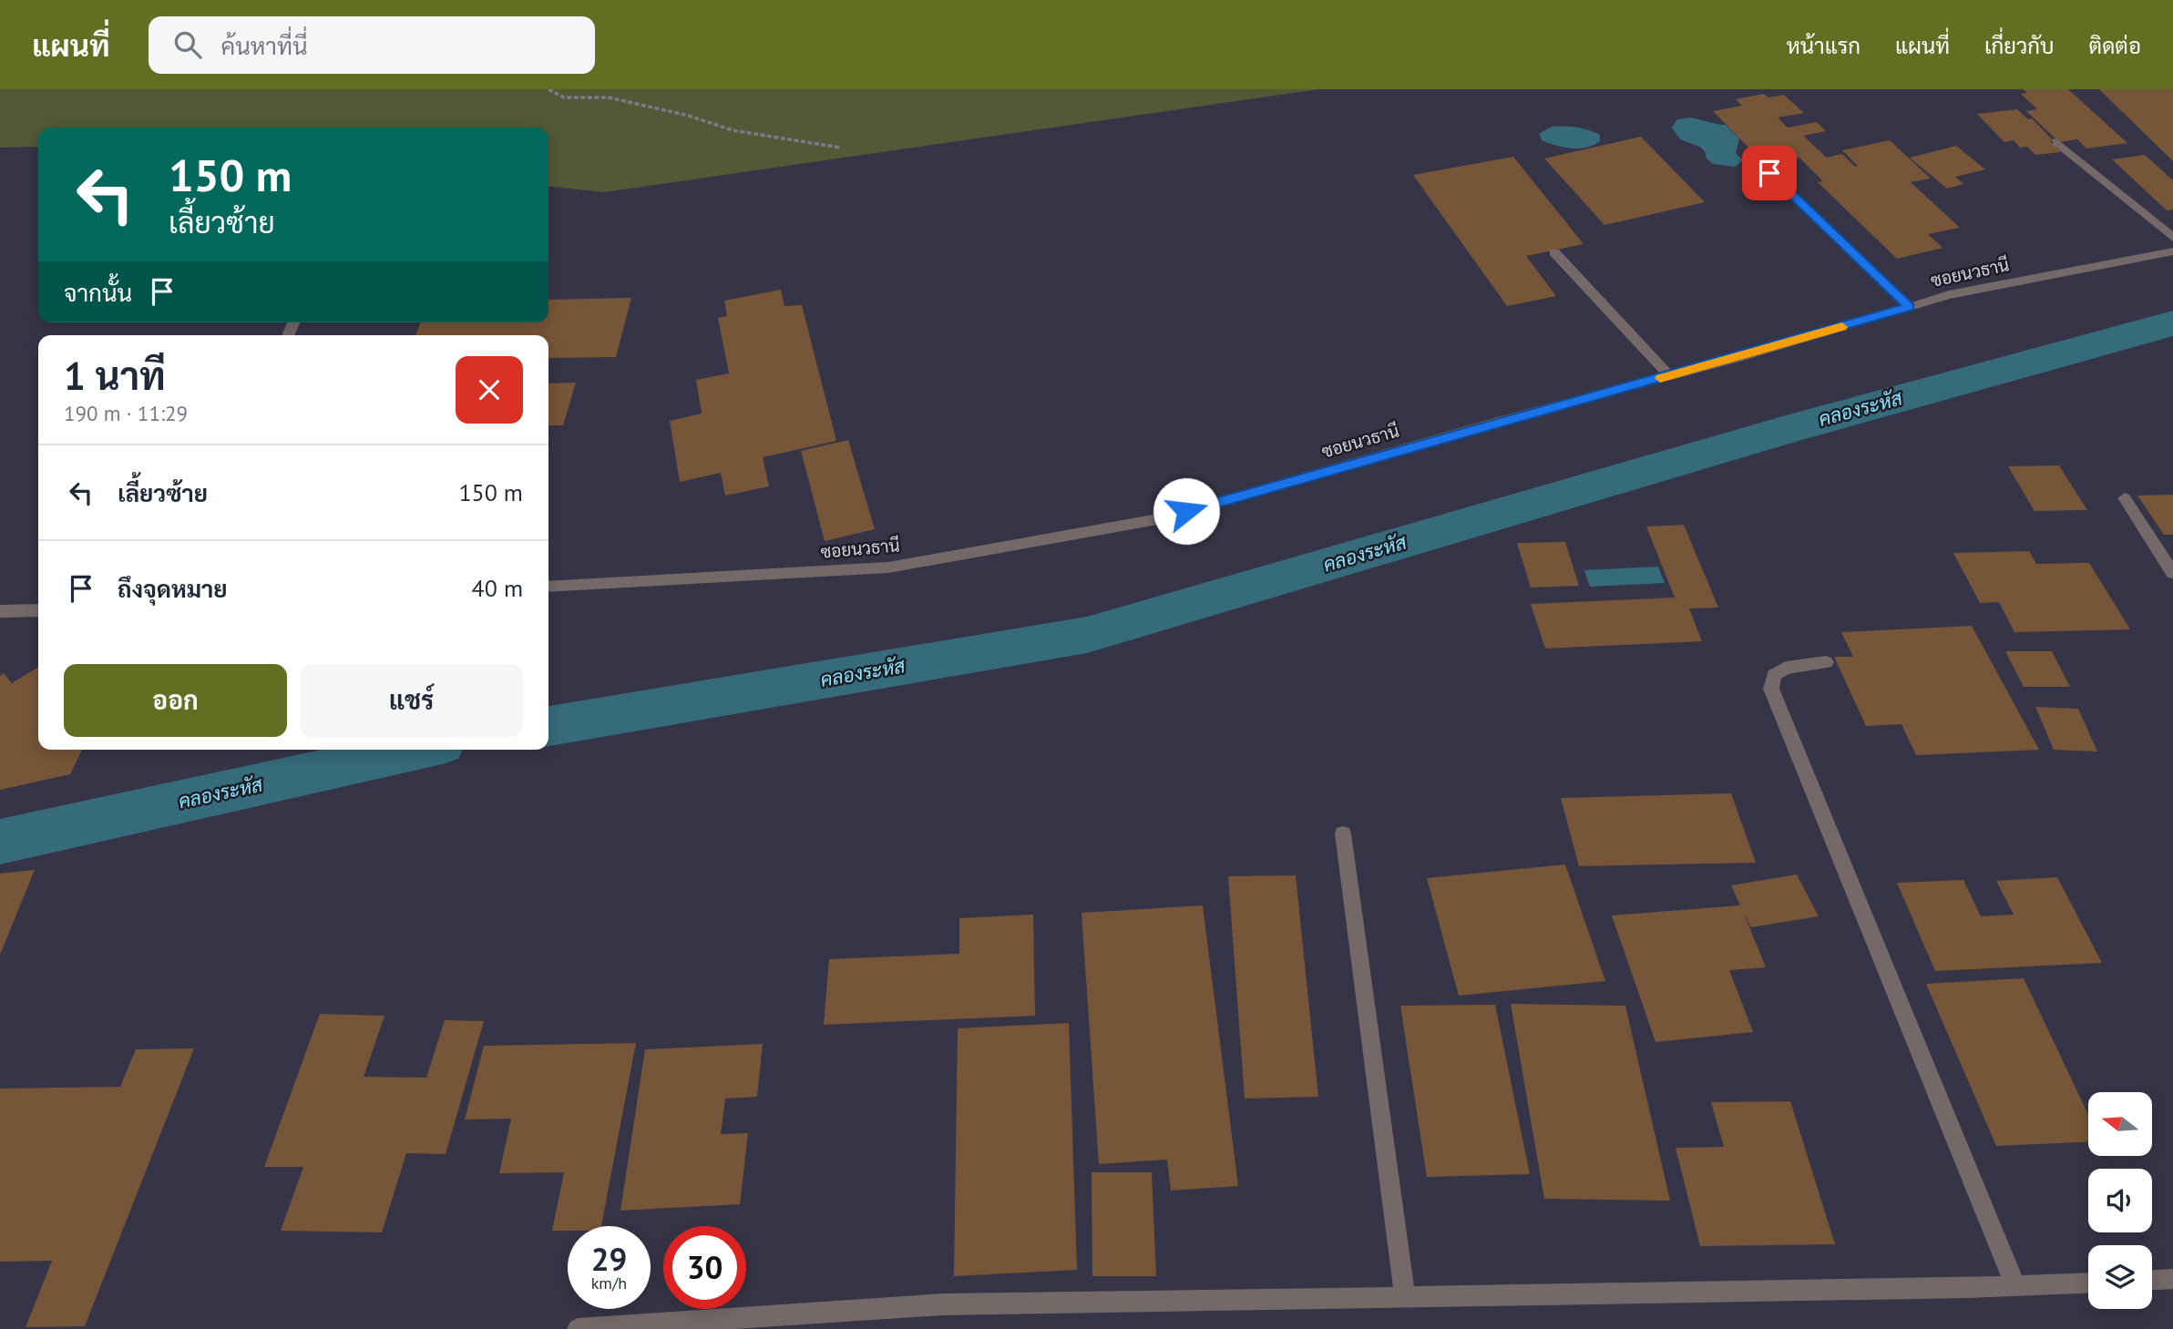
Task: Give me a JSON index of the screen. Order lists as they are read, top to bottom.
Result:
{
  "streets": {
    "street": ["ซอยนวธานี"]
  },
  "water": ["คลองระหัส"],
  "north": "left",
  "page": {
    "header": "แผนที่",
    "search": "ค้นหาที่นี่",
    "nav": [
      "หน้าแรก",
      "แผนที่",
      "เกี่ยวกับ",
      "ติดต่อ"
    ],
    "turn": ["150 m", "เลี้ยวซ้าย"],
    "then": "จากนั้น",
    "heading": ["1 นาที", "190 m · 11:29"],
    "list": [
      {
        "name": "เลี้ยวซ้าย",
        "value": "150 m"
      },
      {
        "name": "ถึงจุดหมาย",
        "value": "40 m"
      }
    ],
    "buttons": ["ออก", "แชร์"],
    "speed": "29 km/h",
    "limit": "30"
  }
}
